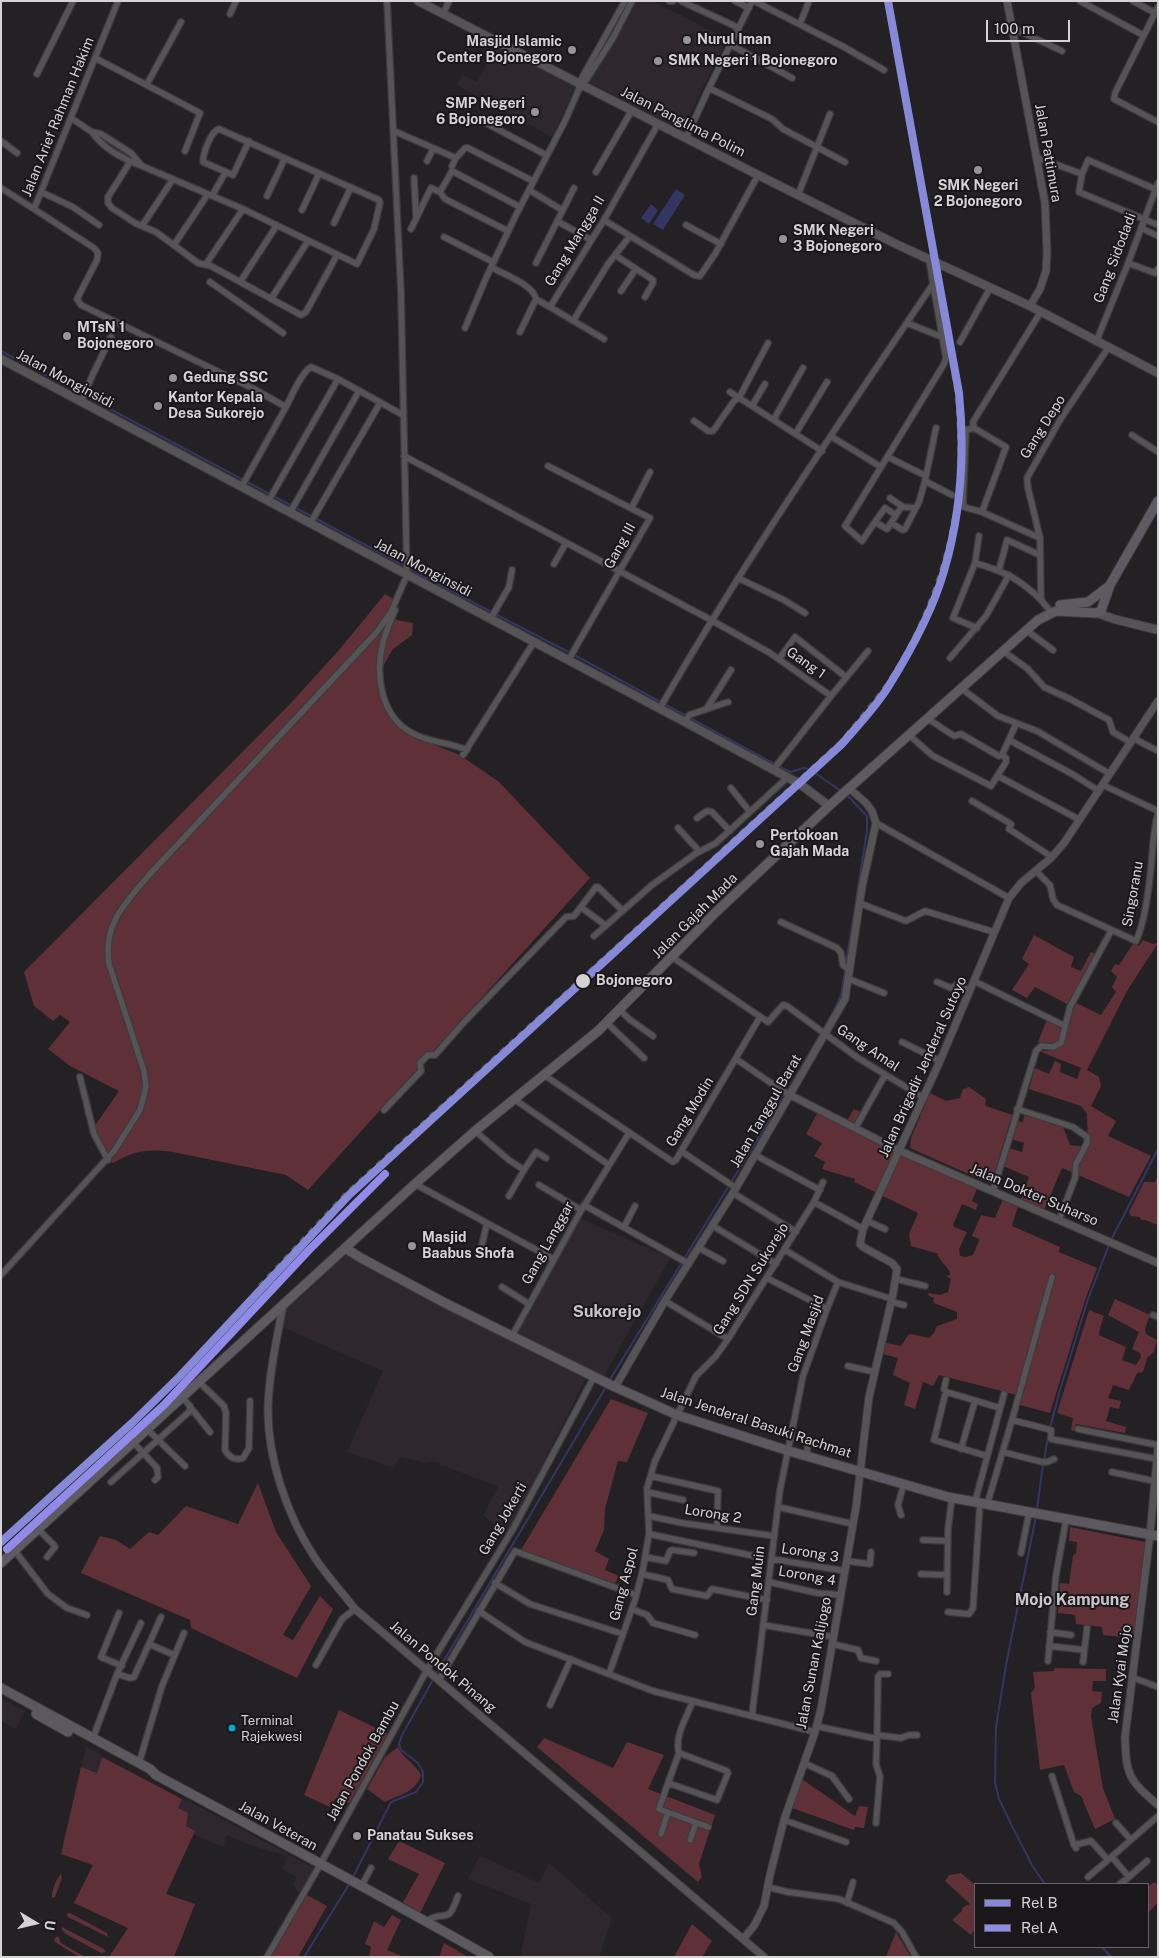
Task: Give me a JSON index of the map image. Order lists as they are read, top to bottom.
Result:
{
  "streets": {
    "highway": ["Jalan Gajah Mada"],
    "main road": [
      "Jalan Panglima Polim",
      "Jalan Monginsidi",
      "Jalan Jenderal Basuki Rachmat",
      "Jalan Veteran"
    ],
    "street": [
      "Jalan Arief Rahman Hakim",
      "Jalan Pattimura",
      "Gang Mangga II",
      "Gang Sidodadi",
      "Gang Depo",
      "Gang III",
      "Gang 1",
      "Singoranu",
      "Gang Amal",
      "Jalan Brigadir Jenderal Sutoyo",
      "Jalan Tanggul Barat",
      "Gang Modin",
      "Jalan Dokter Suharso",
      "Gang Langgar",
      "Gang SDN Sukorejo",
      "Gang Masjid",
      "Lorong 2",
      "Gang Jokerti",
      "Lorong 3",
      "Lorong 4",
      "Gang Muin",
      "Gang Aspol",
      "Jalan Sunan Kalijogo",
      "Jalan Pondok Pinang",
      "Jalan Kyai Mojo",
      "Jalan Pondok Bambu"
    ]
  },
  "crossings": [
    ["Jalan Panglima Polim", "Jalan Pattimura"],
    ["Jalan Panglima Polim", "Gang Mangga II"],
    ["Jalan Monginsidi", "Gang III"],
    ["Jalan Monginsidi", "Gang 1"],
    ["Jalan Monginsidi", "Jalan Gajah Mada"],
    ["Gang III", "Gang 1"],
    ["Singoranu", "Jalan Brigadir Jenderal Sutoyo"],
    ["Jalan Gajah Mada", "Gang Modin"],
    ["Jalan Gajah Mada", "Jalan Jenderal Basuki Rachmat"],
    ["Jalan Gajah Mada", "Jalan Pondok Pinang"],
    ["Gang Amal", "Jalan Brigadir Jenderal Sutoyo"],
    ["Gang Amal", "Jalan Tanggul Barat"],
    ["Gang Amal", "Gang Modin"],
    ["Jalan Brigadir Jenderal Sutoyo", "Jalan Dokter Suharso"],
    ["Jalan Tanggul Barat", "Jalan Dokter Suharso"],
    ["Jalan Tanggul Barat", "Jalan Jenderal Basuki Rachmat"],
    ["Gang Modin", "Gang Langgar"],
    ["Gang Langgar", "Jalan Jenderal Basuki Rachmat"],
    ["Gang SDN Sukorejo", "Jalan Jenderal Basuki Rachmat"],
    ["Gang SDN Sukorejo", "Gang Aspol"],
    ["Gang Masjid", "Jalan Jenderal Basuki Rachmat"],
    ["Gang Masjid", "Gang Muin"],
    ["Jalan Jenderal Basuki Rachmat", "Gang Jokerti"],
    ["Jalan Jenderal Basuki Rachmat", "Gang Muin"],
    ["Jalan Jenderal Basuki Rachmat", "Gang Aspol"],
    ["Jalan Jenderal Basuki Rachmat", "Jalan Sunan Kalijogo"],
    ["Jalan Jenderal Basuki Rachmat", "Jalan Kyai Mojo"],
    ["Lorong 2", "Gang Muin"],
    ["Lorong 2", "Gang Aspol"],
    ["Gang Jokerti", "Jalan Pondok Pinang"],
    ["Gang Jokerti", "Jalan Pondok Bambu"],
    ["Lorong 3", "Gang Muin"],
    ["Lorong 3", "Jalan Sunan Kalijogo"],
    ["Lorong 4", "Gang Muin"],
    ["Lorong 4", "Jalan Sunan Kalijogo"],
    ["Jalan Sunan Kalijogo", "Jalan Pondok Pinang"],
    ["Jalan Pondok Pinang", "Jalan Pondok Bambu"],
    ["Jalan Pondok Bambu", "Jalan Veteran"]
  ],
  "districts": ["Sukorejo", "Mojo Kampung"],
  "places": [
    "Nurul Iman",
    "Masjid Islamic Center Bojonegoro",
    "SMK Negeri 1 Bojonegoro",
    "SMP Negeri 6 Bojonegoro",
    "SMK Negeri 2 Bojonegoro",
    "SMK Negeri 3 Bojonegoro",
    "MTsN 1 Bojonegoro",
    "Gedung SSC",
    "Kantor Kepala Desa Sukorejo",
    "Pertokoan Gajah Mada",
    "Bojonegoro",
    "Masjid Baabus Shofa",
    "Terminal Rajekwesi",
    "Panatau Sukses"
  ],
  "lines": ["rail line B", "rail line A"],
  "legend": ["Rel B", "Rel A"],
  "scale_bar": "100 m",
  "north": "right"
}
